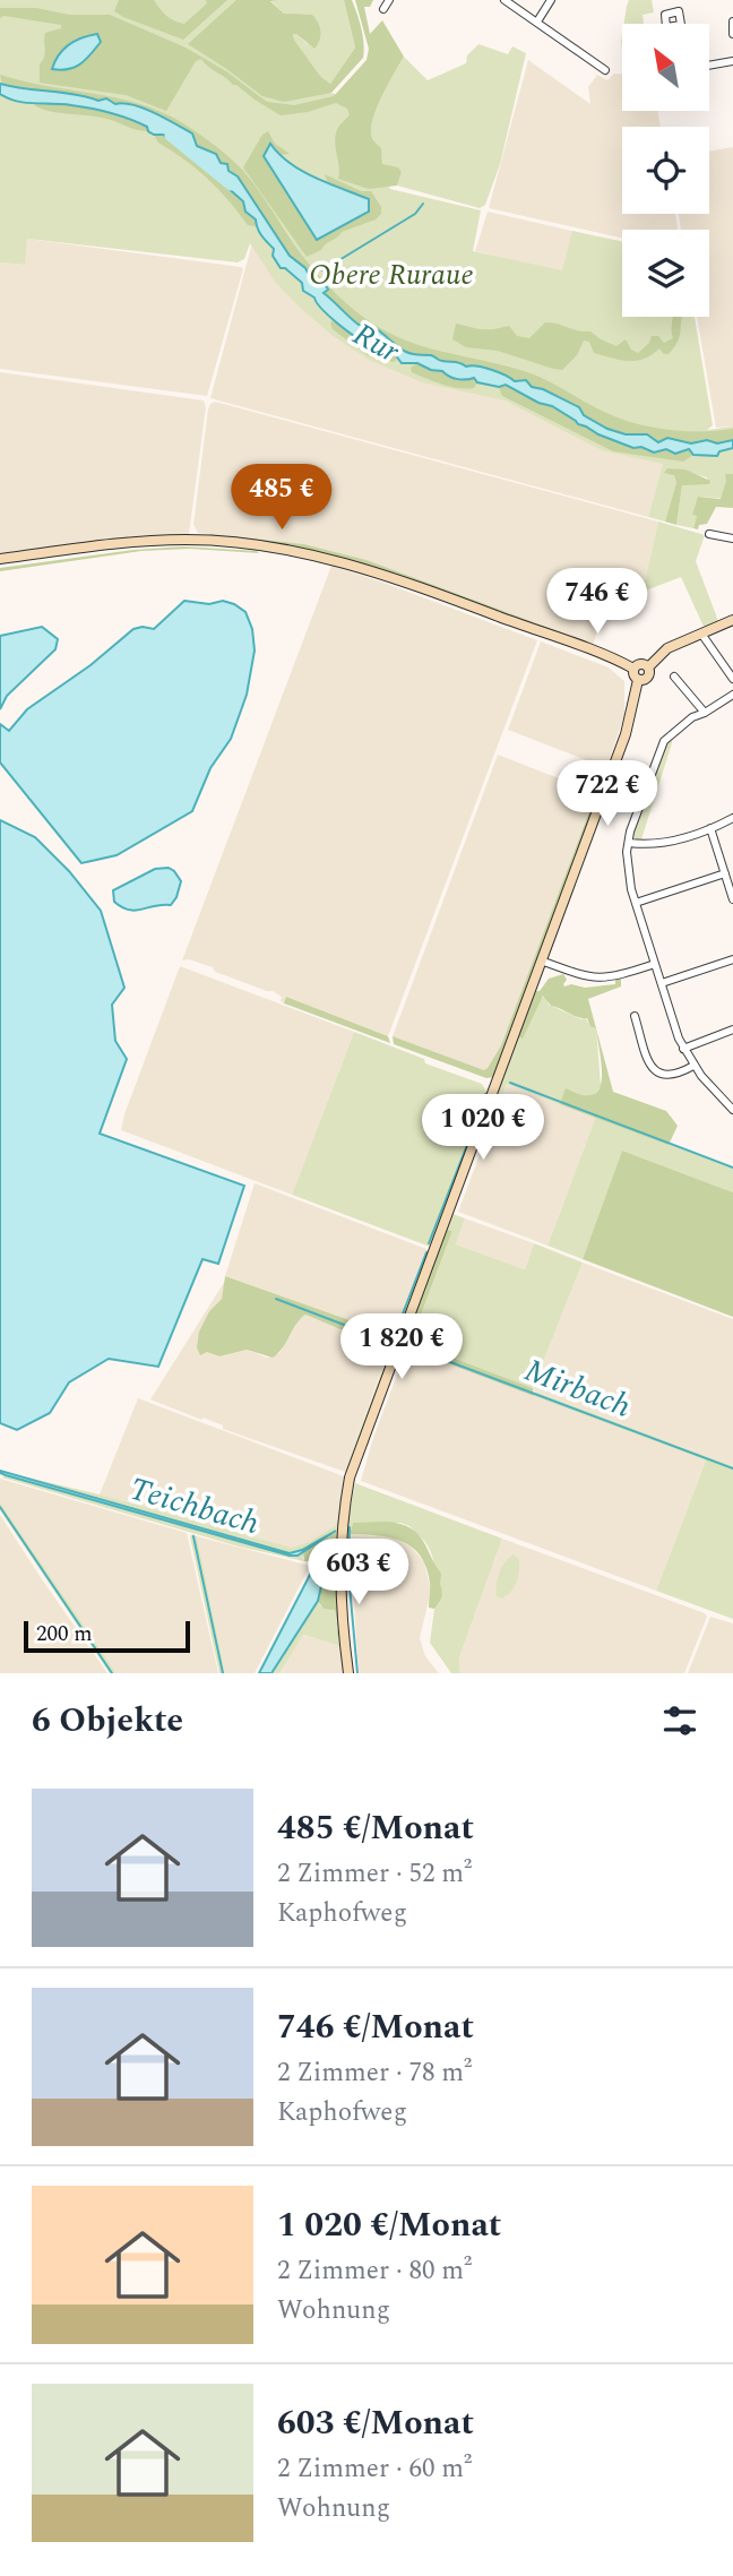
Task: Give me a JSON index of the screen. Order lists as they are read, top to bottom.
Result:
{
  "water": ["Rur", "Mirbach", "Teichbach"],
  "parks": ["Obere Ruraue"],
  "scale_bar": "200 m",
  "north": "top left",
  "page": {
    "price": [
      "485 €",
      "746 €",
      "722 €",
      "1 020 €",
      "1 820 €",
      "603 €"
    ],
    "scale": "200 m",
    "heading": "6 Objekte",
    "list": [
      {
        "name": "485 €/Monat",
        "note": "2 Zimmer · 52 m² · Kaphofweg"
      },
      {
        "name": "746 €/Monat",
        "note": "2 Zimmer · 78 m² · Kaphofweg"
      },
      {
        "name": "1 020 €/Monat",
        "note": "2 Zimmer · 80 m² · Wohnung"
      },
      {
        "name": "603 €/Monat",
        "note": "2 Zimmer · 60 m² · Wohnung"
      }
    ]
  }
}
